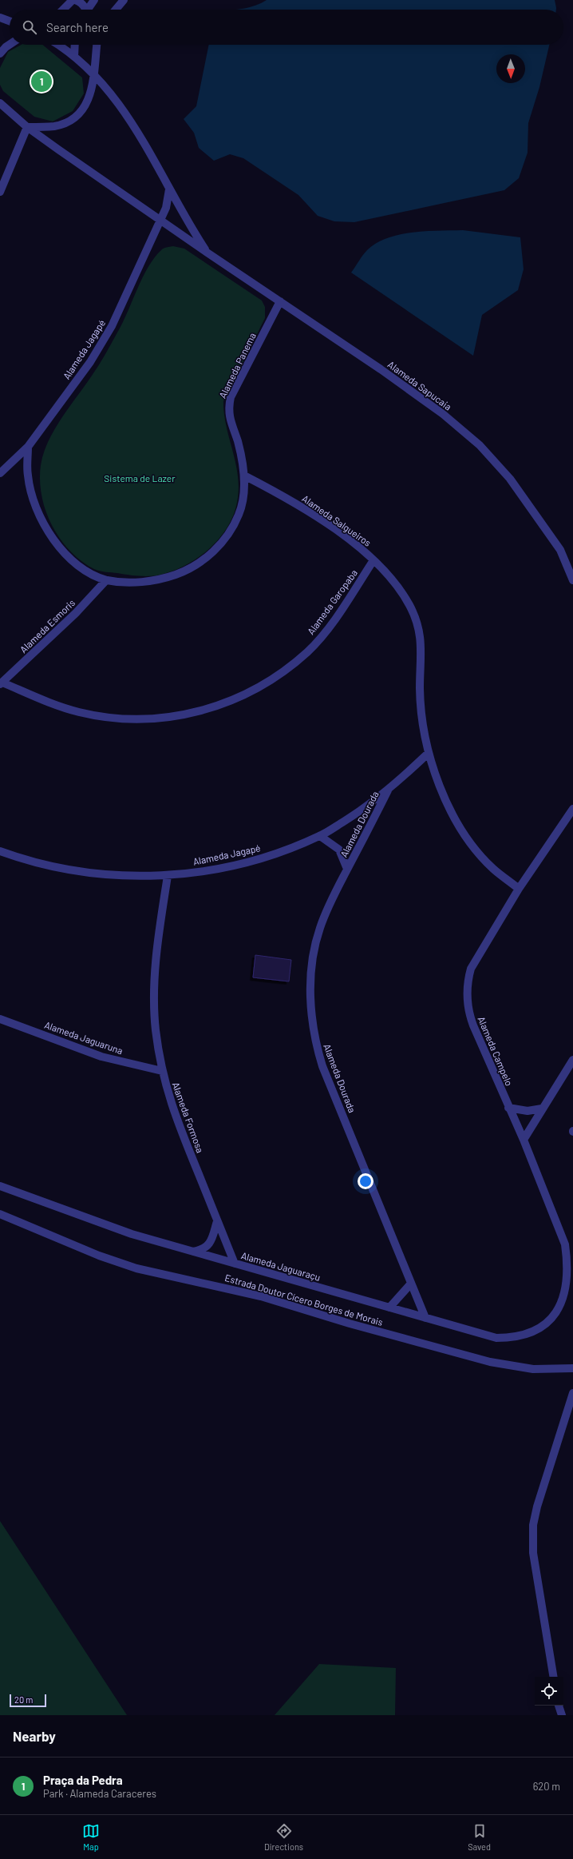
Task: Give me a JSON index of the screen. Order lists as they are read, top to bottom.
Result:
{
  "streets": {
    "street": [
      "Alameda Jagapé",
      "Alameda Panema",
      "Alameda Sapucaia",
      "Alameda Salgueiros",
      "Alameda Garopaba",
      "Alameda Esmoris",
      "Alameda Dourada",
      "Alameda Jaguaruna",
      "Alameda Campelo",
      "Alameda Formosa",
      "Alameda Jaguaraçu",
      "Estrada Doutor Cícero Borges de Morais"
    ]
  },
  "crossings": [
    ["Alameda Jagapé", "Alameda Panema"],
    ["Alameda Jagapé", "Alameda Sapucaia"],
    ["Alameda Jagapé", "Alameda Salgueiros"],
    ["Alameda Jagapé", "Alameda Dourada"],
    ["Alameda Jagapé", "Alameda Formosa"],
    ["Alameda Panema", "Alameda Sapucaia"],
    ["Alameda Panema", "Alameda Salgueiros"],
    ["Alameda Panema", "Alameda Esmoris"],
    ["Alameda Salgueiros", "Alameda Garopaba"],
    ["Alameda Salgueiros", "Alameda Campelo"],
    ["Alameda Garopaba", "Alameda Esmoris"],
    ["Alameda Dourada", "Alameda Jaguaraçu"],
    ["Alameda Jaguaruna", "Alameda Formosa"],
    ["Alameda Campelo", "Alameda Jaguaraçu"],
    ["Alameda Formosa", "Alameda Jaguaraçu"]
  ],
  "parks": ["Sistema de Lazer"],
  "scale_bar": "20 m",
  "north": "bottom",
  "page": {
    "search": "Search here",
    "pins": "1",
    "scale": "20 m",
    "heading": "Nearby",
    "list": [
      {
        "mark": "1",
        "name": "Praça da Pedra",
        "note": "Park · Alameda Caraceres",
        "value": "620 m"
      }
    ],
    "nav": ["Map", "Directions", "Saved"]
  }
}
